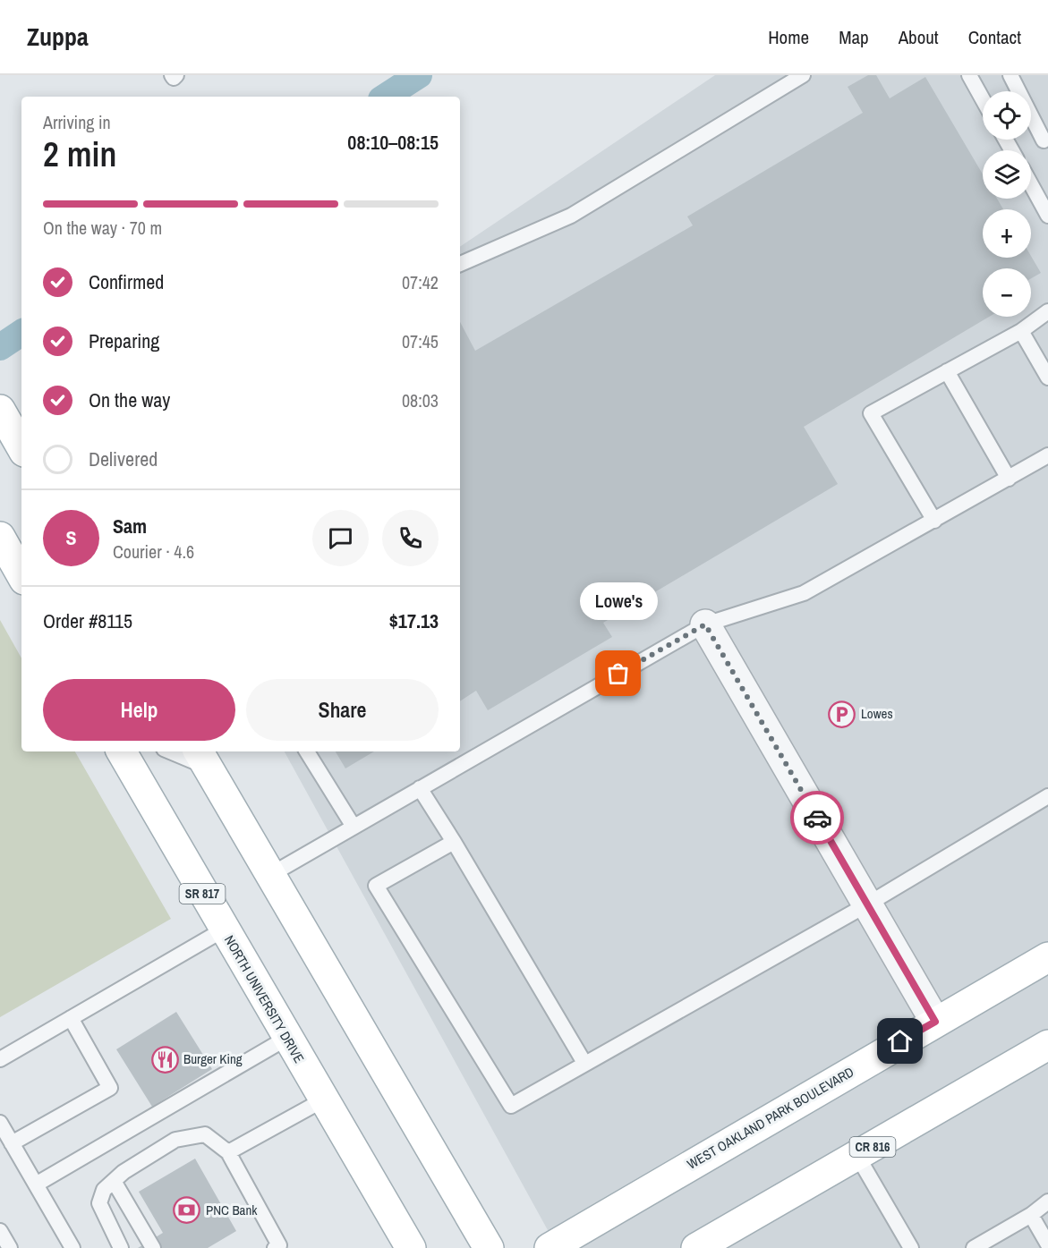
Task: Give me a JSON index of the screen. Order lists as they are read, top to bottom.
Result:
{
  "streets": {
    "main road": [
      "SR 817",
      "NORTH UNIVERSITY DRIVE",
      "WEST OAKLAND PARK BOULEVARD",
      "CR 816"
    ]
  },
  "places": {
    "other": ["Lowe's"],
    "parking": ["Lowes"],
    "restaurant": ["Burger King"],
    "bank": ["PNC Bank"]
  },
  "page": {
    "header": "Zuppa",
    "nav": [
      "Home",
      "Map",
      "About",
      "Contact"
    ],
    "map_buttons": ["+", "−"],
    "heading": ["2 min", "Arriving in", "08:10–08:15"],
    "panel": [
      "Sam",
      "Courier · 4.6",
      "Order #8115",
      "$17.13"
    ],
    "bar": "On the way · 70 m",
    "list": [
      ["Confirmed", "07:42"],
      ["Preparing", "07:45"],
      ["On the way", "08:03"],
      "Delivered"
    ],
    "round": "S",
    "bubble": "Lowe's",
    "buttons": ["Help", "Share"]
  }
}
